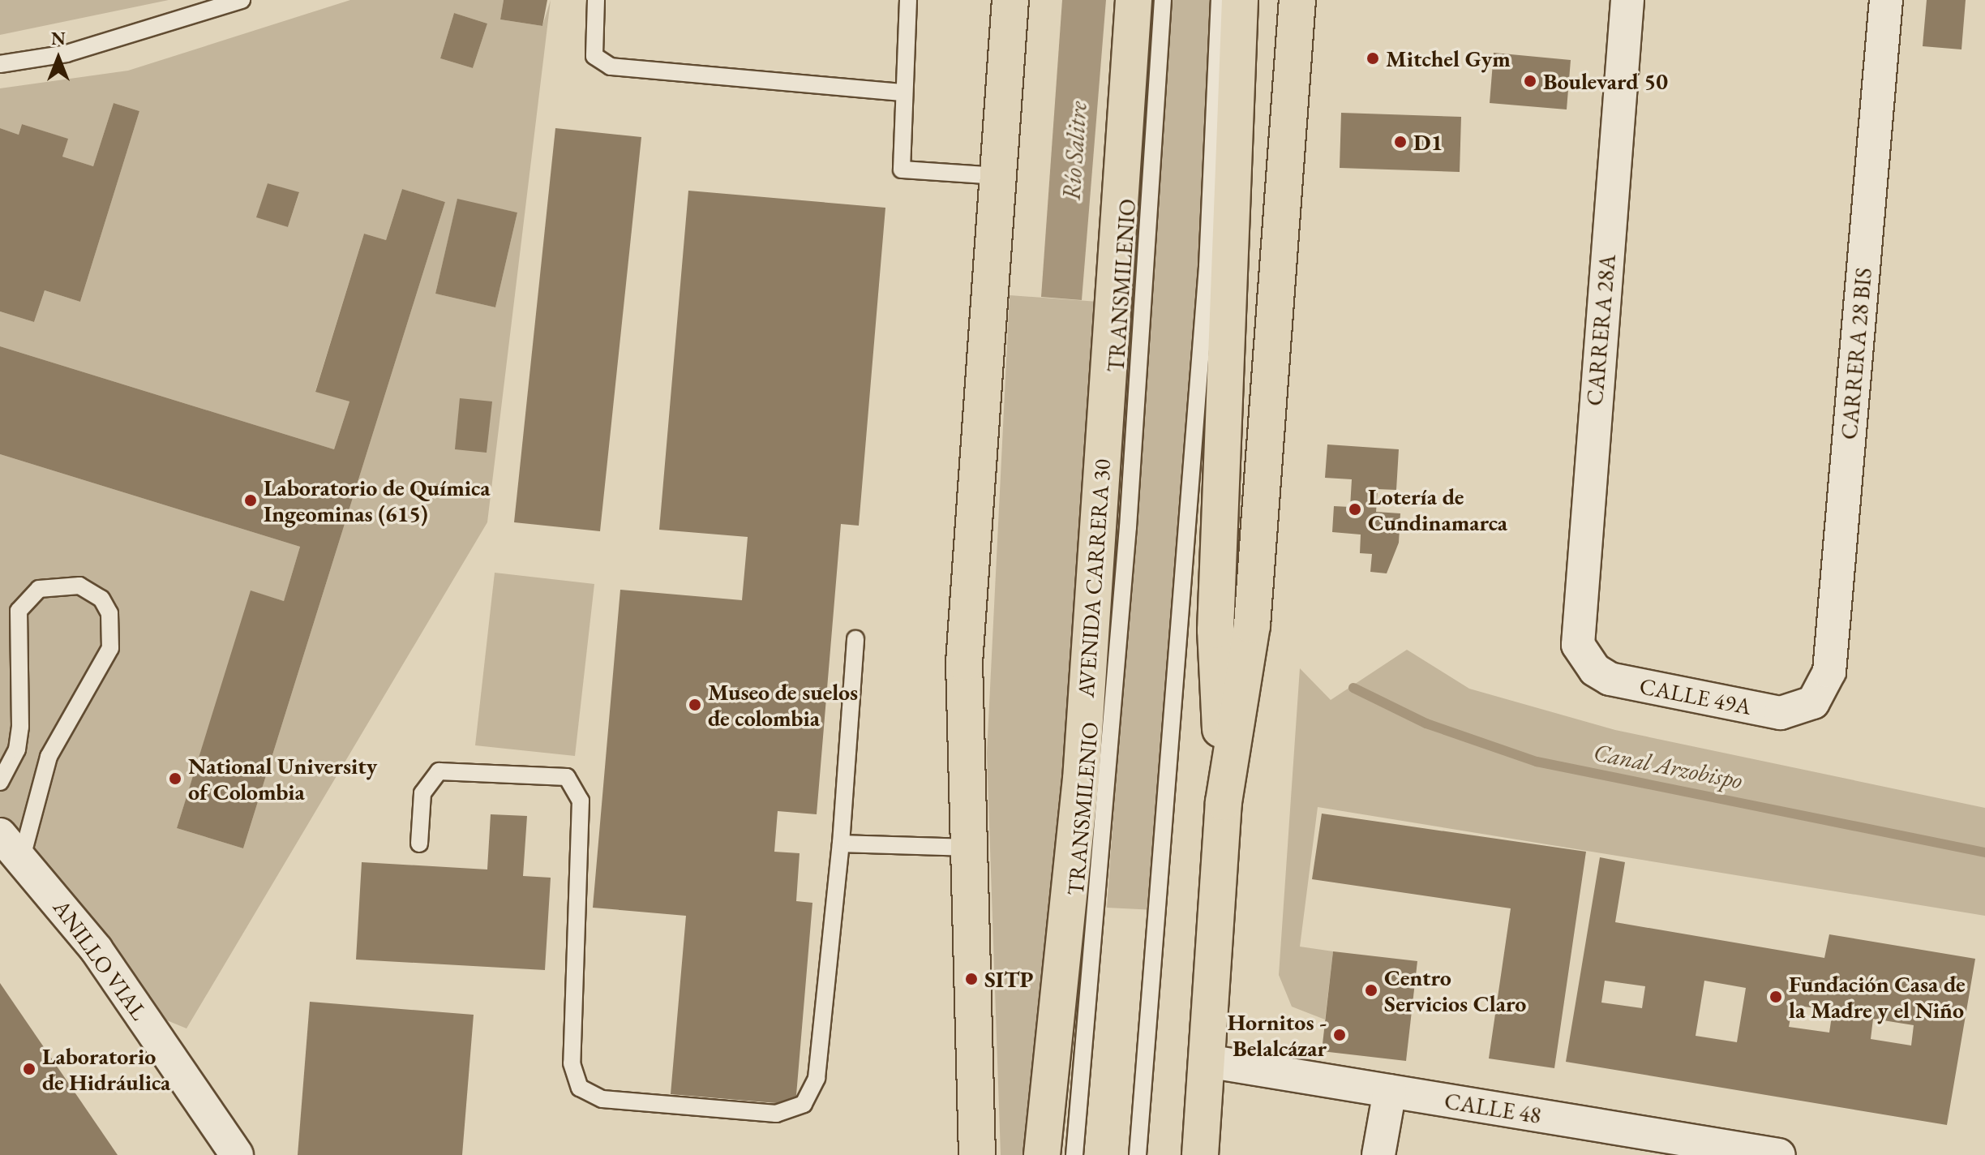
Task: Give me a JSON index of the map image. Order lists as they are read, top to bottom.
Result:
{
  "streets": {
    "highway": ["AVENIDA CARRERA 30"],
    "street": [
      "CARRERA 28A",
      "CARRERA 28 BIS",
      "CALLE 49A",
      "ANILLO VIAL",
      "CALLE 48"
    ],
    "lane": ["TRANSMILENIO"]
  },
  "crossings": [
    ["CARRERA 28A", "CALLE 49A"],
    ["CARRERA 28 BIS", "CALLE 49A"]
  ],
  "water": ["Río Salitre", "Canal Arzobispo"],
  "places": [
    "Mitchel Gym",
    "Boulevard 50",
    "D1",
    "Laboratorio de Química Ingeominas (615)",
    "Lotería de Cundinamarca",
    "Museo de suelos de colombia",
    "National University of Colombia",
    "SITP",
    "Centro Servicios Claro",
    "Fundación Casa de la Madre y el Niño",
    "Hornitos - Belalcázar",
    "Laboratorio de Hidráulica"
  ],
  "north": "top"
}
